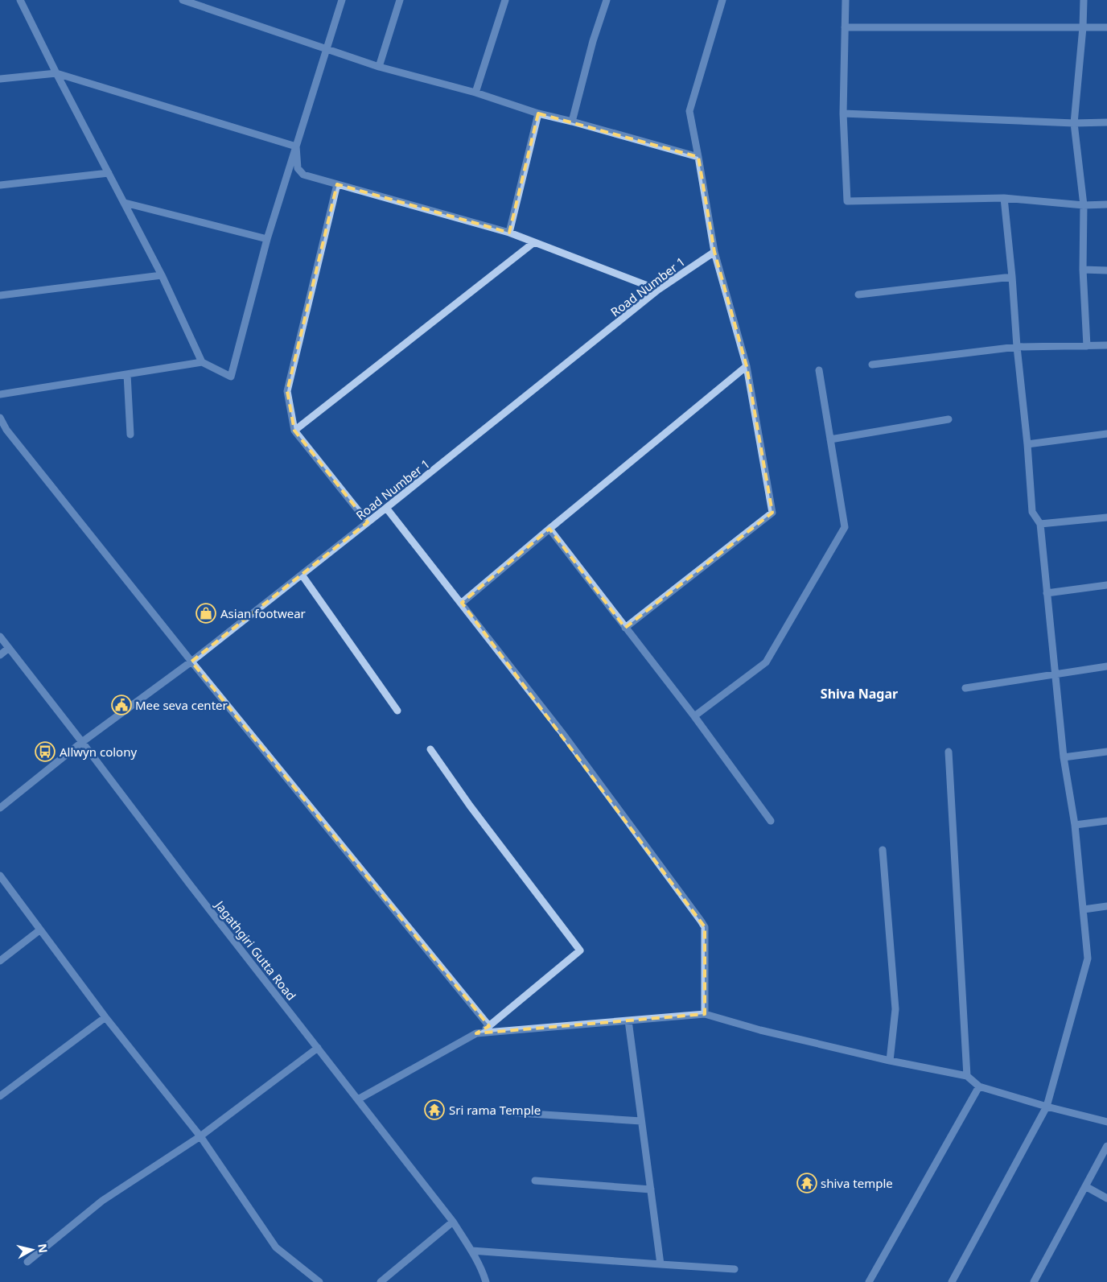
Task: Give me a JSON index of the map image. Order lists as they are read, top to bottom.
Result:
{
  "streets": {
    "street": ["Road Number 1", "Jagathgiri Gutta Road"]
  },
  "crossings": [
    ["Road Number 1", "Jagathgiri Gutta Road"]
  ],
  "districts": ["Shiva Nagar"],
  "places": {
    "shop": ["Asian footwear"],
    "public building": ["Mee seva center"],
    "bus stop": ["Allwyn colony"],
    "temple": ["Sri rama Temple", "shiva temple"]
  },
  "north": "right"
}
